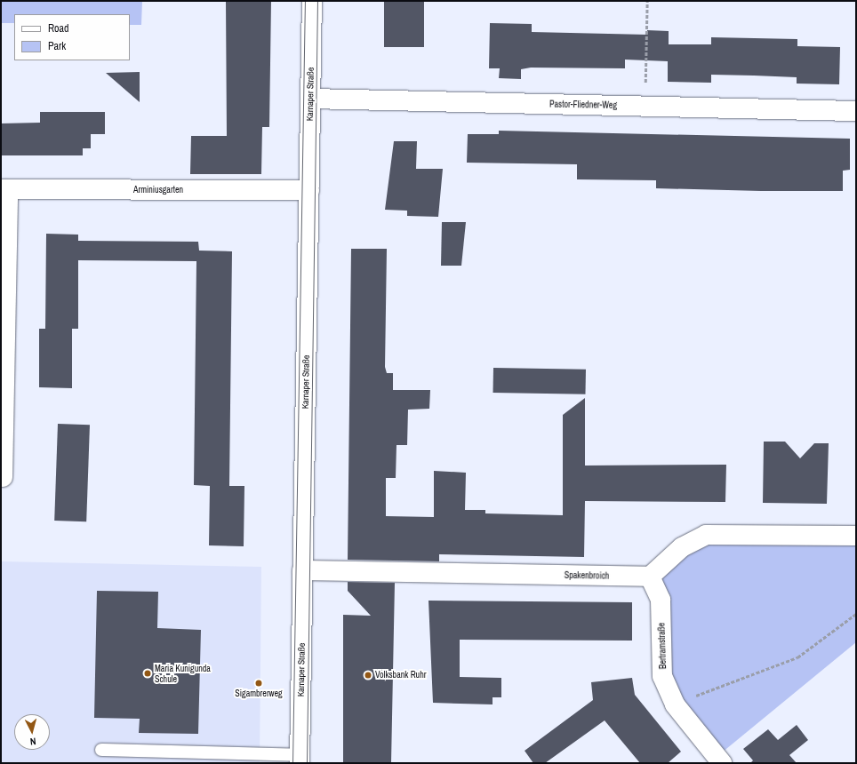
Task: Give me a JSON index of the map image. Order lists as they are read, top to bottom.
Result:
{
  "streets": {
    "street": [
      "Karnaper Straße",
      "Pastor-Fliedner-Weg",
      "Arminiusgarten",
      "Spakenbroich",
      "Bertramstraße"
    ]
  },
  "crossings": [
    ["Karnaper Straße", "Pastor-Fliedner-Weg"],
    ["Karnaper Straße", "Arminiusgarten"],
    ["Karnaper Straße", "Spakenbroich"],
    ["Spakenbroich", "Bertramstraße"]
  ],
  "places": ["Maria Kunigunda Schule", "Volksbank Ruhr", "Sigambrerweg"],
  "legend": ["Road", "Park"],
  "north": "bottom"
}
